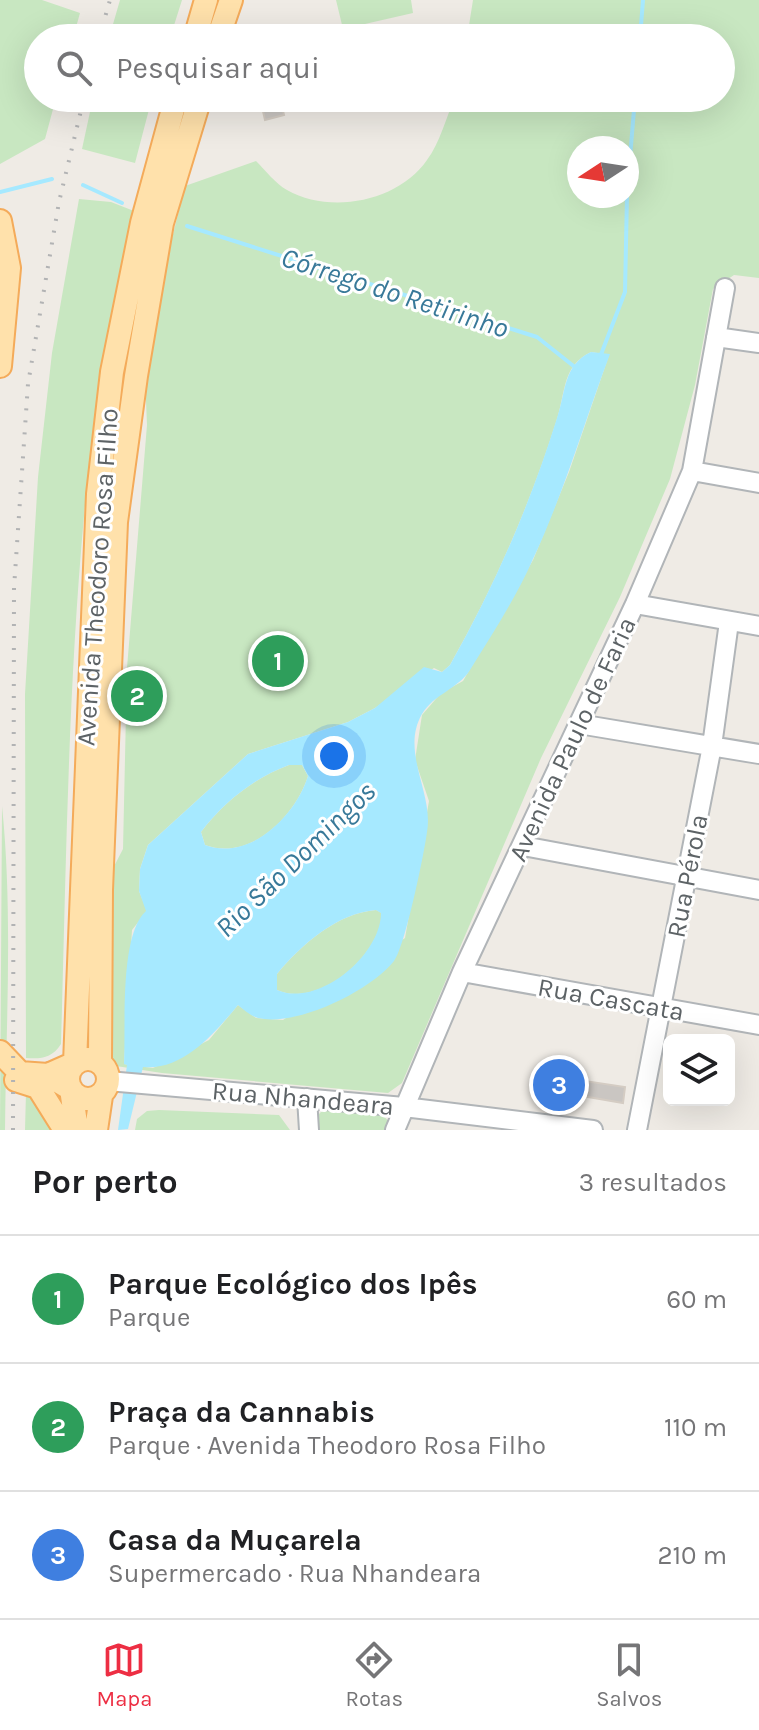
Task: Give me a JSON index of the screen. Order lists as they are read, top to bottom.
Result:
{
  "streets": {
    "main road": ["Avenida Theodoro Rosa Filho"],
    "street": [
      "Avenida Paulo de Faria",
      "Rua Pérola",
      "Rua Cascata",
      "Rua Nhandeara"
    ]
  },
  "crossings": [
    ["Avenida Theodoro Rosa Filho", "Rua Nhandeara"],
    ["Avenida Paulo de Faria", "Rua Cascata"],
    ["Avenida Paulo de Faria", "Rua Nhandeara"],
    ["Rua Pérola", "Rua Cascata"]
  ],
  "water": ["Córrego do Retirinho", "Rio São Domingos"],
  "north": "left",
  "page": {
    "search": "Pesquisar aqui",
    "pins": ["1", "2", "3"],
    "heading": ["Por perto", "3 resultados"],
    "list": [
      {
        "mark": "1",
        "name": "Parque Ecológico dos Ipês",
        "note": "Parque",
        "value": "60 m"
      },
      {
        "mark": "2",
        "name": "Praça da Cannabis",
        "note": "Parque · Avenida Theodoro Rosa Filho",
        "value": "110 m"
      },
      {
        "mark": "3",
        "name": "Casa da Muçarela",
        "note": "Supermercado · Rua Nhandeara",
        "value": "210 m"
      }
    ],
    "nav": ["Mapa", "Rotas", "Salvos"]
  }
}
